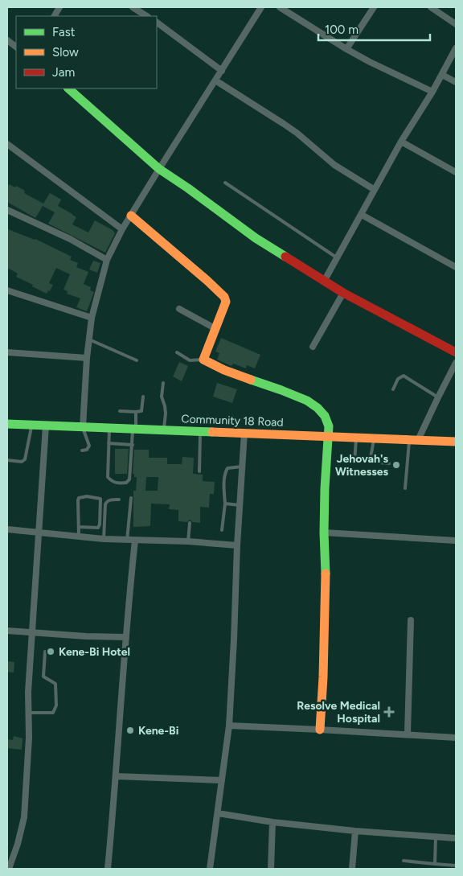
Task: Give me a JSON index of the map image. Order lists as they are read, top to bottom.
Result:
{
  "streets": {
    "street": ["Community 18 Road"]
  },
  "places": {
    "other": ["Jehovah's Witnesses", "Kene-Bi Hotel", "Kene-Bi"],
    "health": ["Resolve Medical Hospital"]
  },
  "legend": ["Fast", "Slow", "Jam"],
  "scale_bar": "100 m"
}
